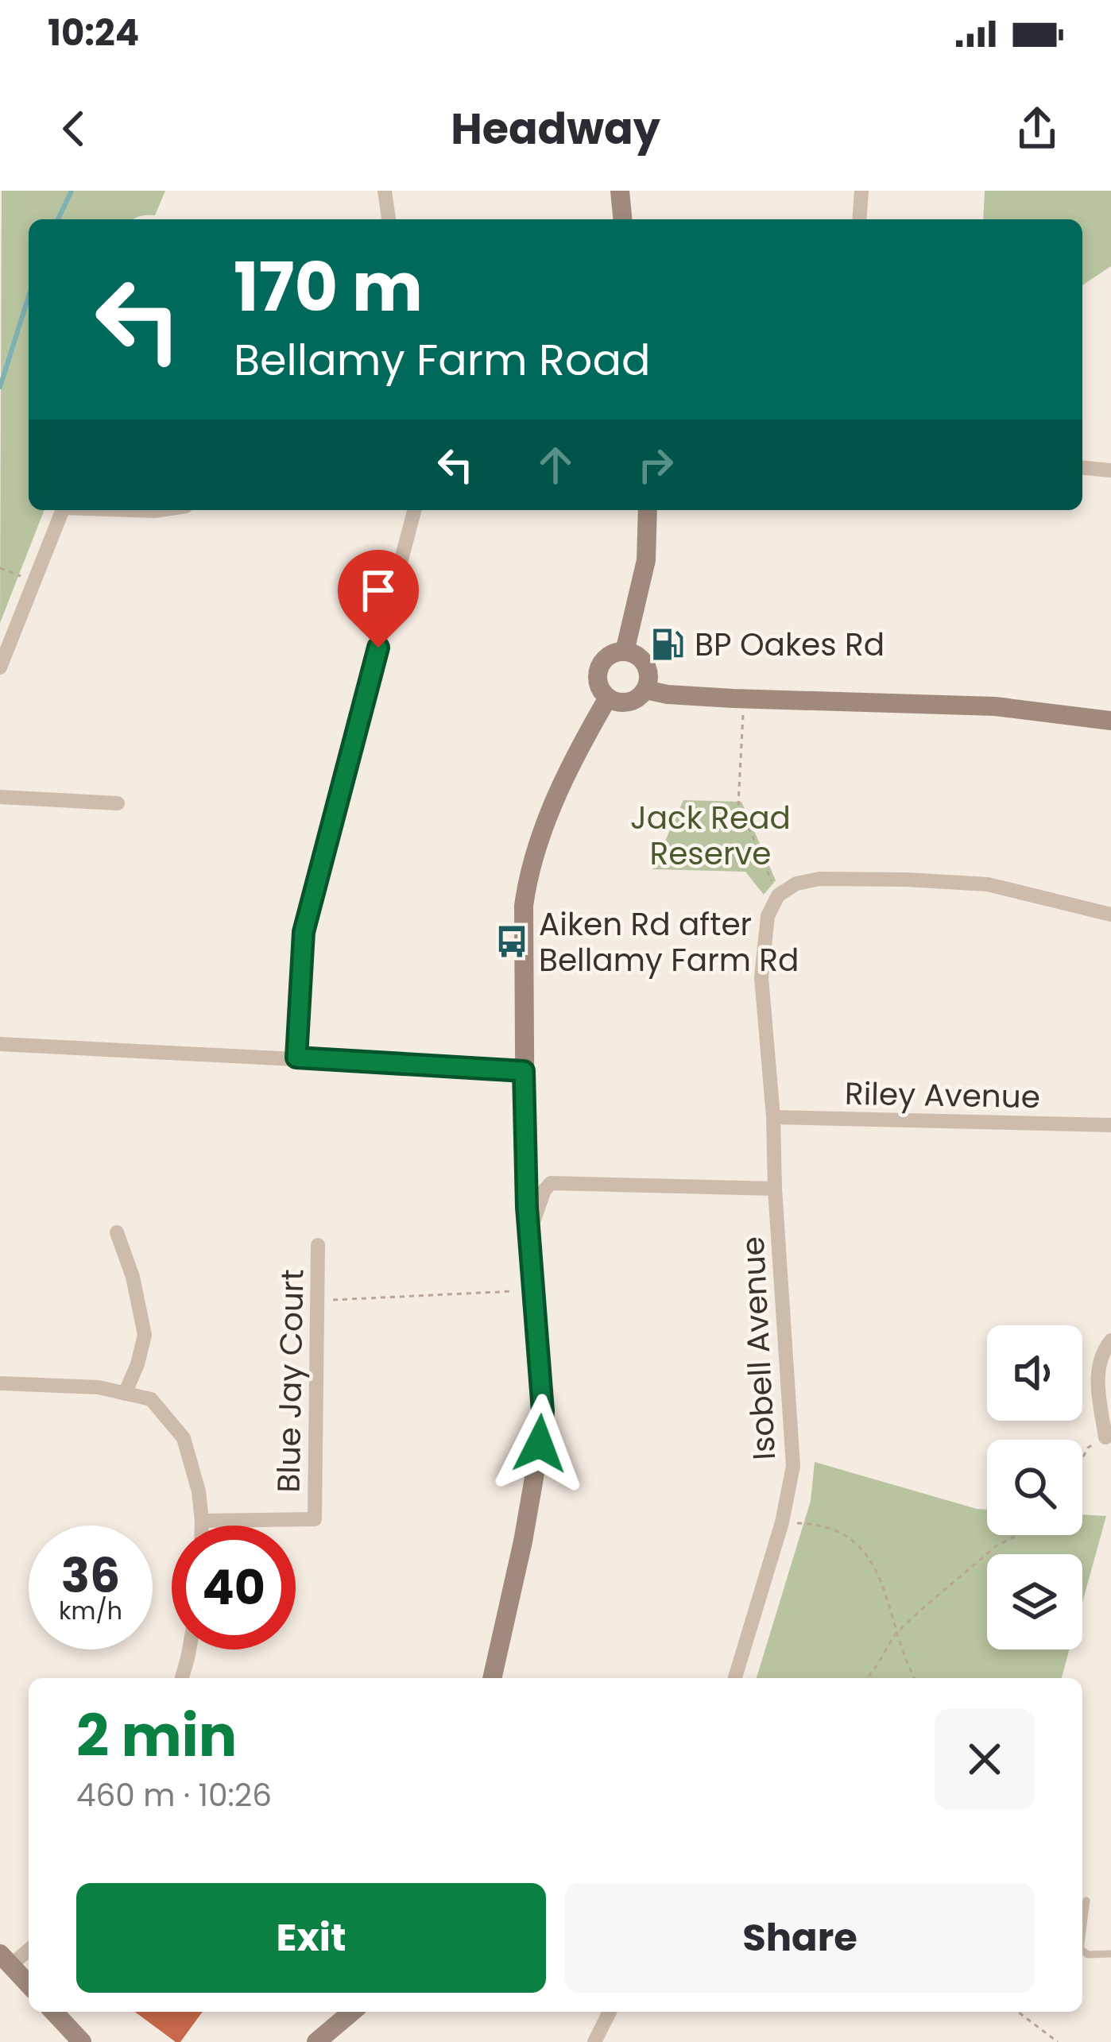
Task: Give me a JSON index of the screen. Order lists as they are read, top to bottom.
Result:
{
  "streets": {
    "street": ["Riley Avenue", "Isobell Avenue", "Blue Jay Court"]
  },
  "crossings": [
    ["Riley Avenue", "Isobell Avenue"]
  ],
  "parks": ["Jack Read Reserve"],
  "places": {
    "fuel station": ["BP Oakes Rd"],
    "bus stop": ["Aiken Rd after Bellamy Farm Rd"]
  },
  "page": {
    "status": "10:24",
    "header": "Headway",
    "turn": ["170 m", "Bellamy Farm Road"],
    "speed": "36 km/h",
    "limit": "40",
    "heading": ["2 min", "460 m · 10:26"],
    "buttons": ["Exit", "Share"]
  }
}
